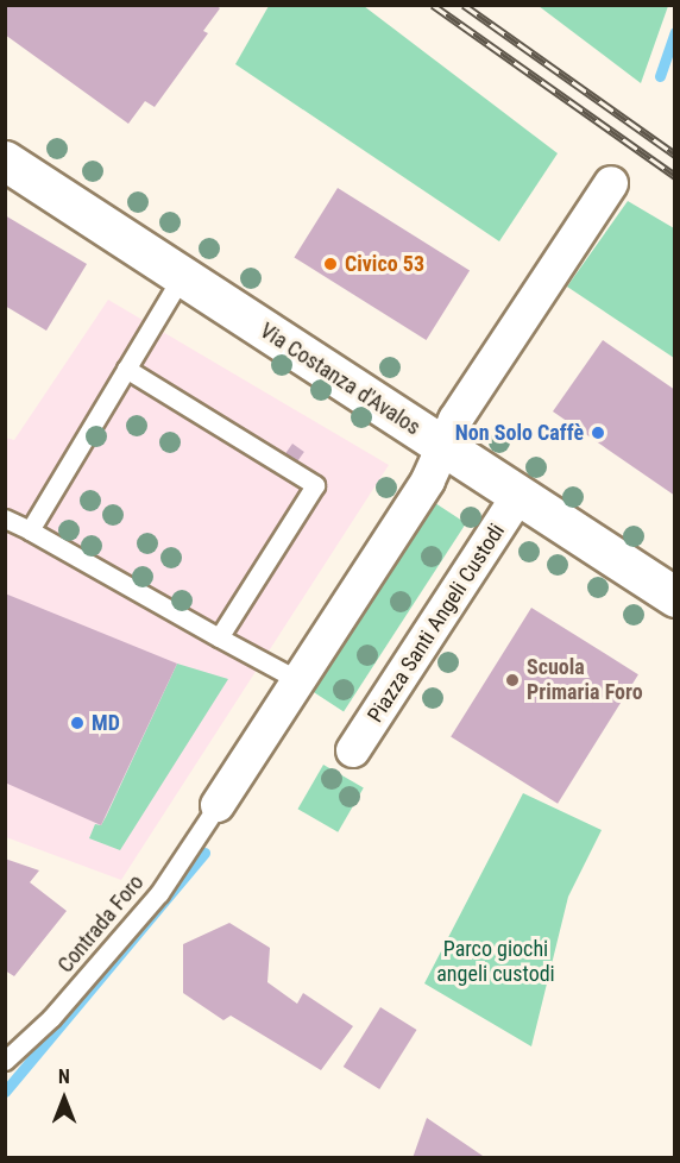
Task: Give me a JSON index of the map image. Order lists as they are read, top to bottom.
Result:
{
  "streets": {
    "main road": ["Via Costanza d'Avalos"],
    "street": ["Piazza Santi Angeli Custodi"],
    "lane": ["Contrada Foro"]
  },
  "crossings": [
    ["Via Costanza d'Avalos", "Piazza Santi Angeli Custodi"]
  ],
  "parks": ["Parco giochi angeli custodi"],
  "places": [
    "Civico 53",
    "Non Solo Caffè",
    "Scuola Primaria Foro",
    "MD"
  ],
  "north": "top"
}
